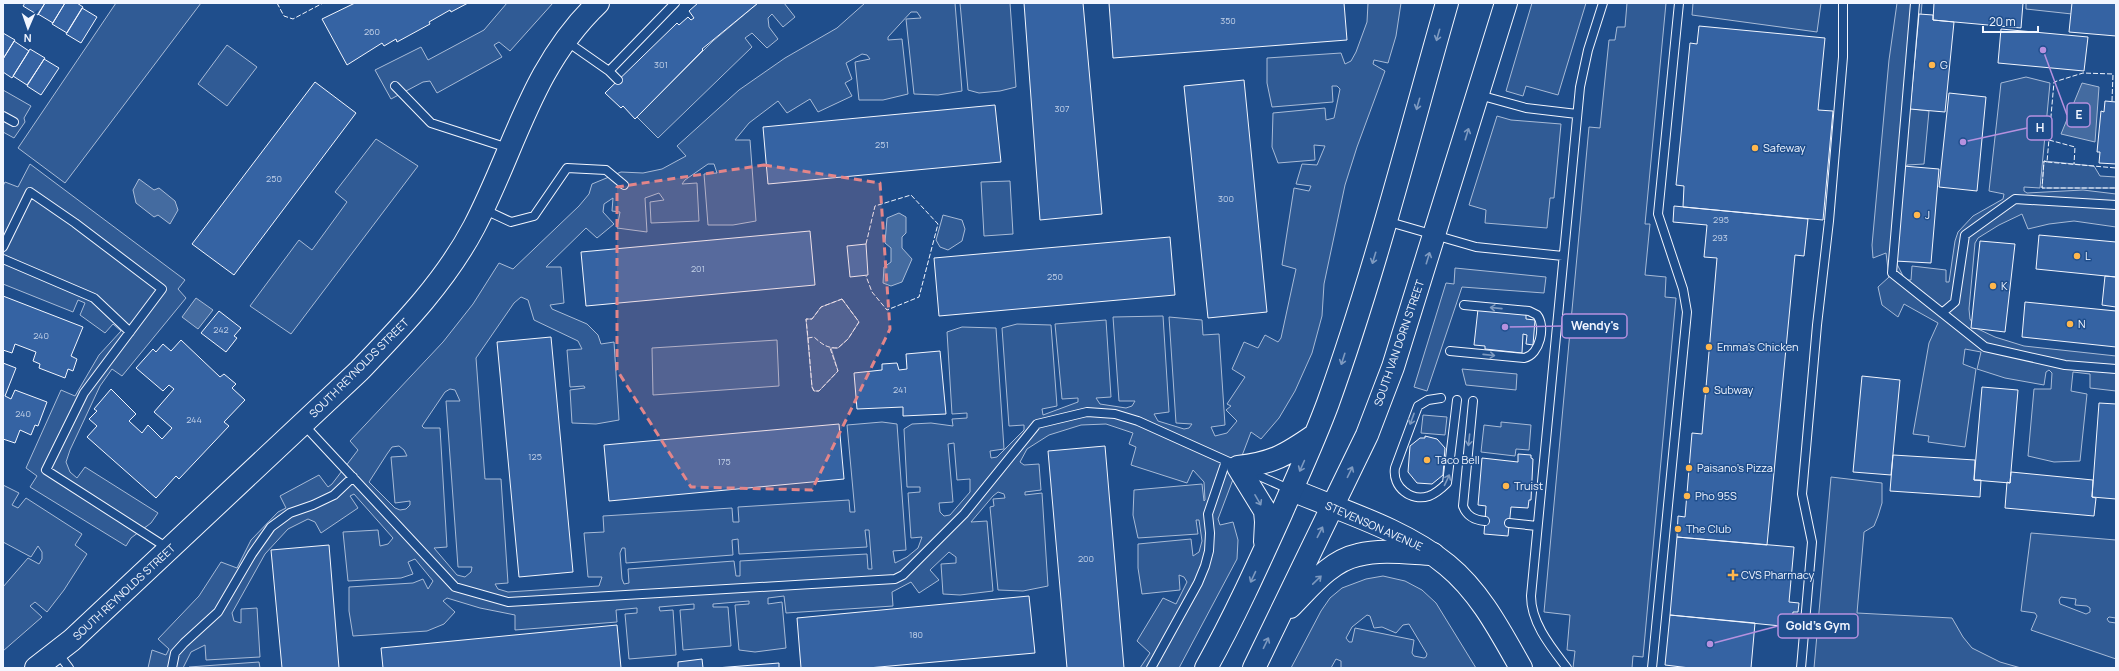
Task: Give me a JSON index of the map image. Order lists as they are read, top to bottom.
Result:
{
  "streets": {
    "main road": ["SOUTH VAN DORN STREET", "SOUTH REYNOLDS STREET", "STEVENSON AVENUE"]
  },
  "crossings": [
    ["SOUTH VAN DORN STREET", "STEVENSON AVENUE"]
  ],
  "places": {
    "other": [
      "E",
      "G",
      "H",
      "Safeway",
      "J",
      "L",
      "K",
      "N",
      "Wendy's",
      "Emma's Chicken",
      "Subway",
      "Taco Bell",
      "Paisano's Pizza",
      "Truist",
      "Pho 95S",
      "The Club",
      "Gold's Gym"
    ],
    "health": ["CVS Pharmacy"]
  },
  "house_numbers": [
    "350",
    "260",
    "301",
    "307",
    "251",
    "250",
    "300",
    "295",
    "293",
    "201",
    "250",
    "242",
    "240",
    "241",
    "240",
    "244",
    "125",
    "175",
    "200",
    "180"
  ],
  "scale_bar": "20 m",
  "north": "bottom"
}
